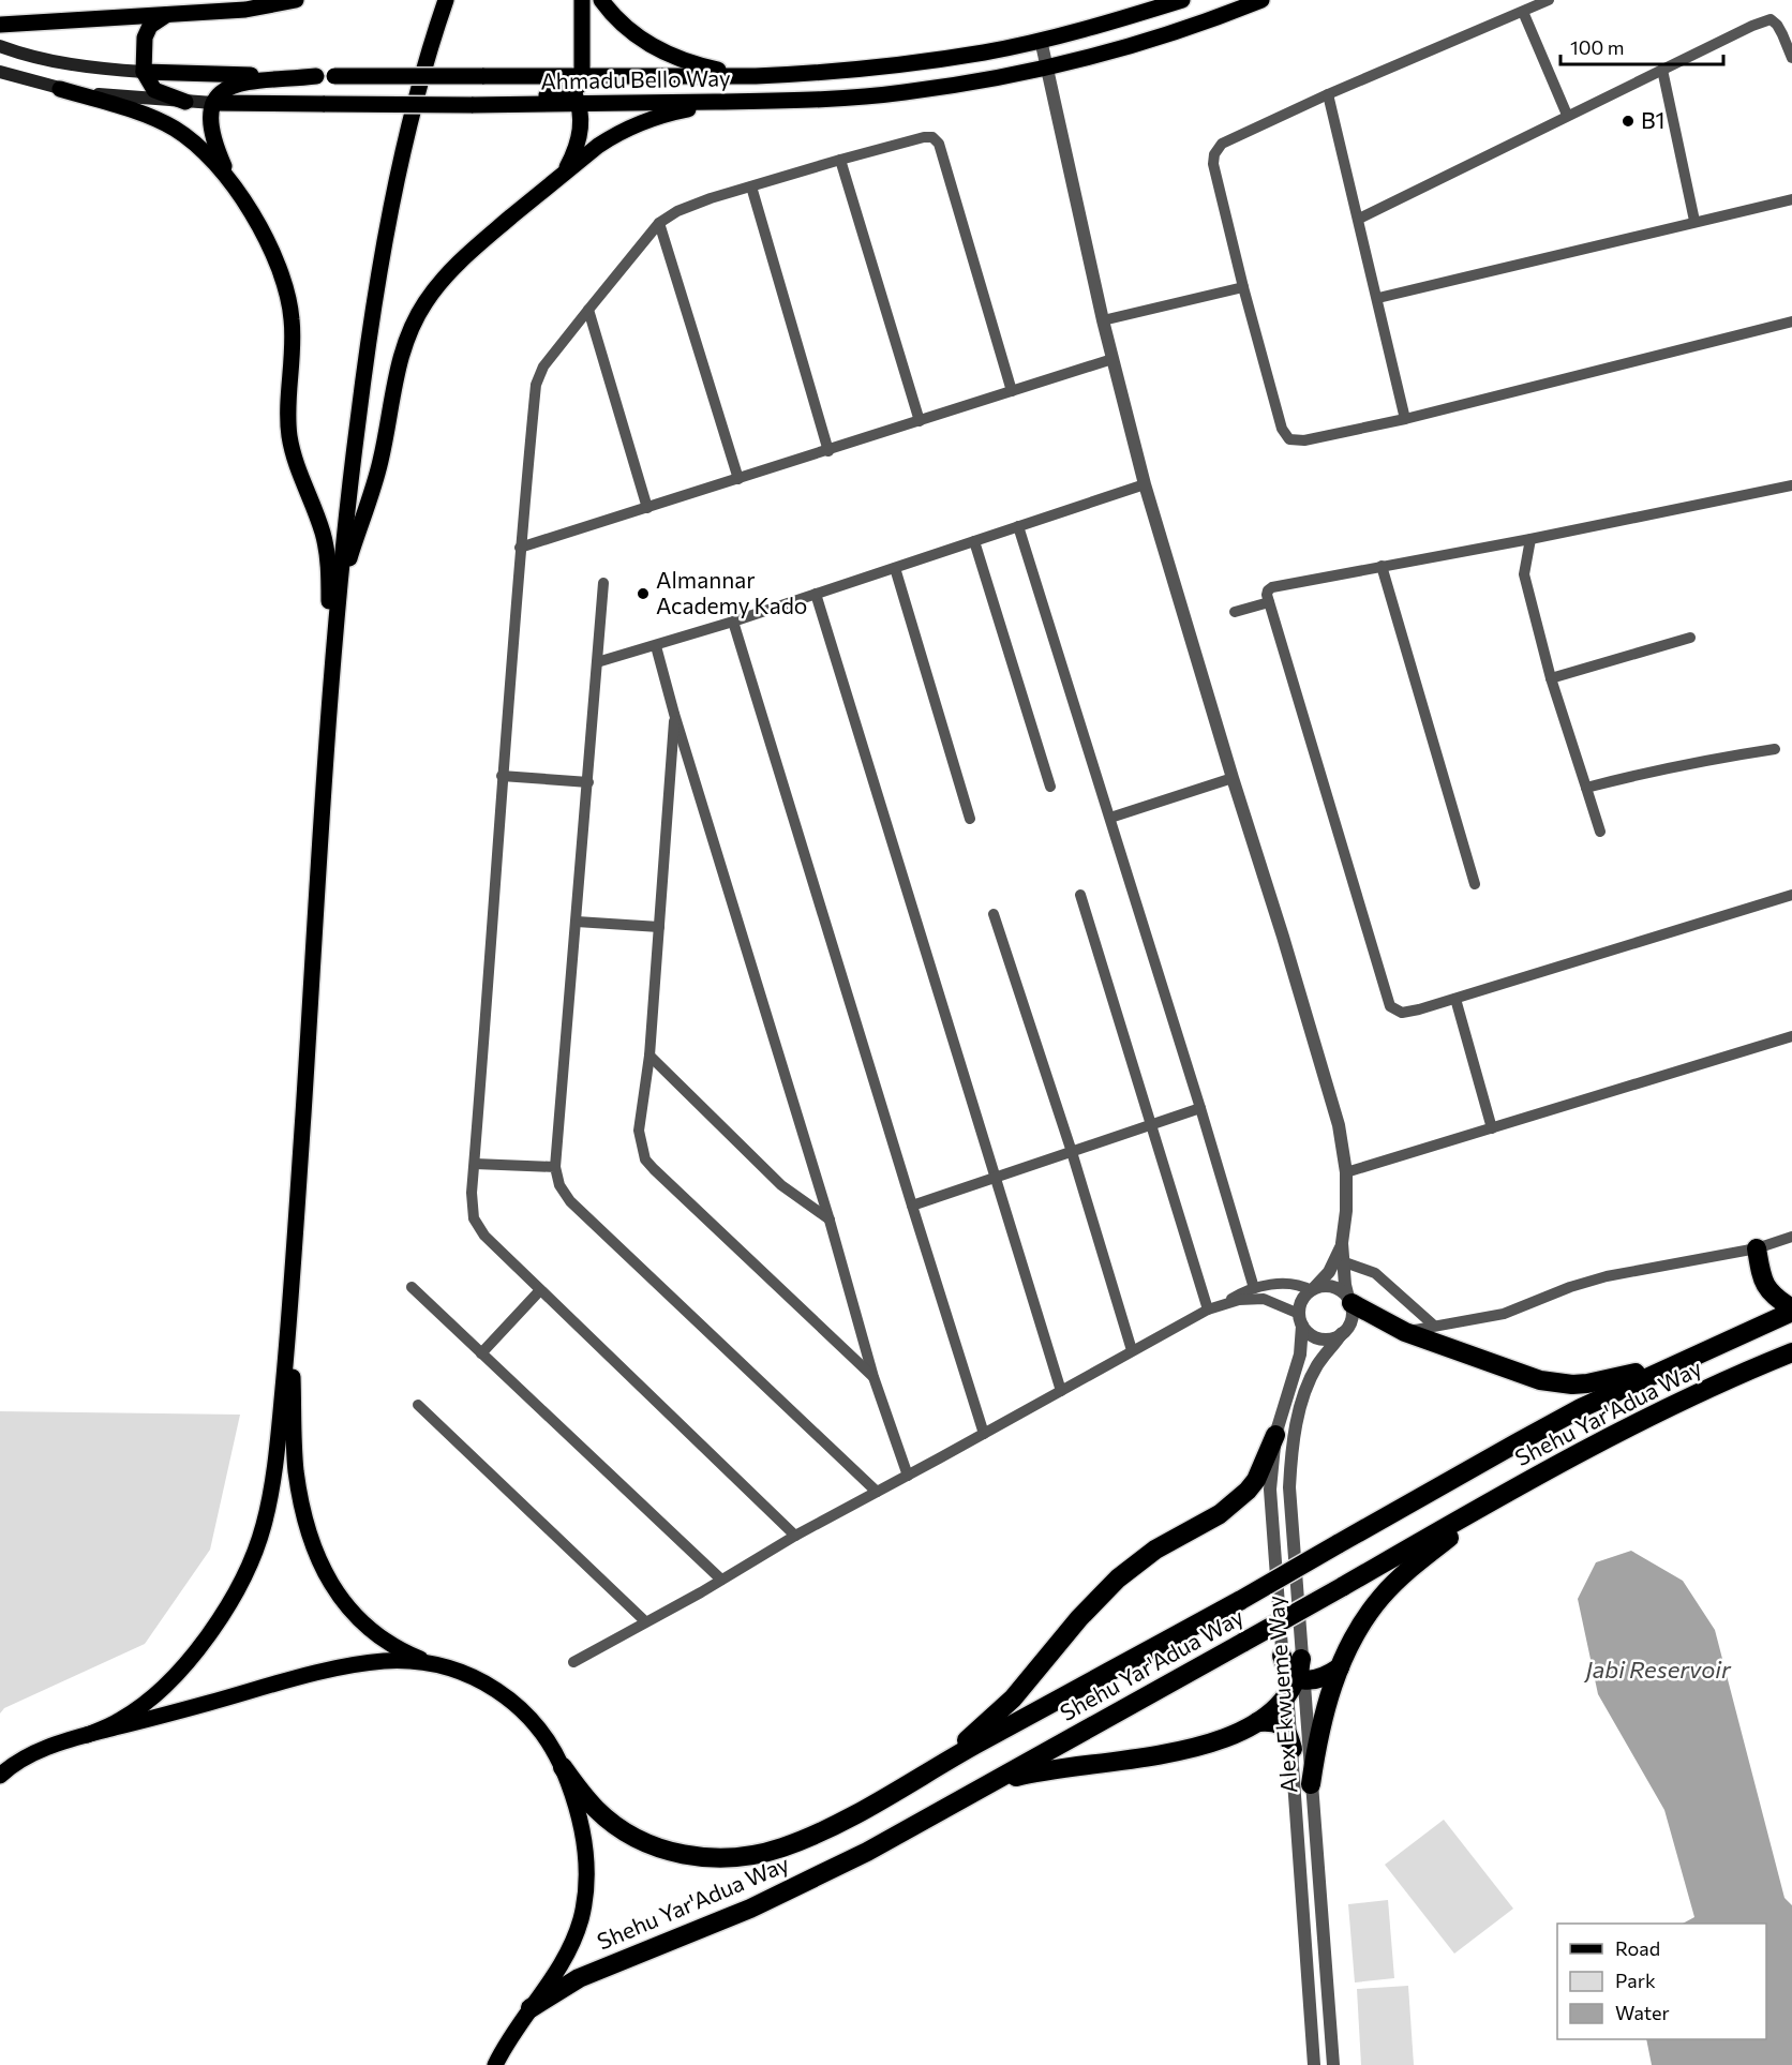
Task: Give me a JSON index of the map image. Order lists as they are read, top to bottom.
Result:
{
  "streets": {
    "highway": ["Shehu Yar'Adua Way"],
    "main road": ["Ahmadu Bello Way"],
    "street": ["Alex Ekwueme Way"]
  },
  "water": ["Jabi Reservoir"],
  "places": ["B1", "Almannar Academy Kado"],
  "legend": ["Road", "Park", "Water"],
  "scale_bar": "100 m"
}
